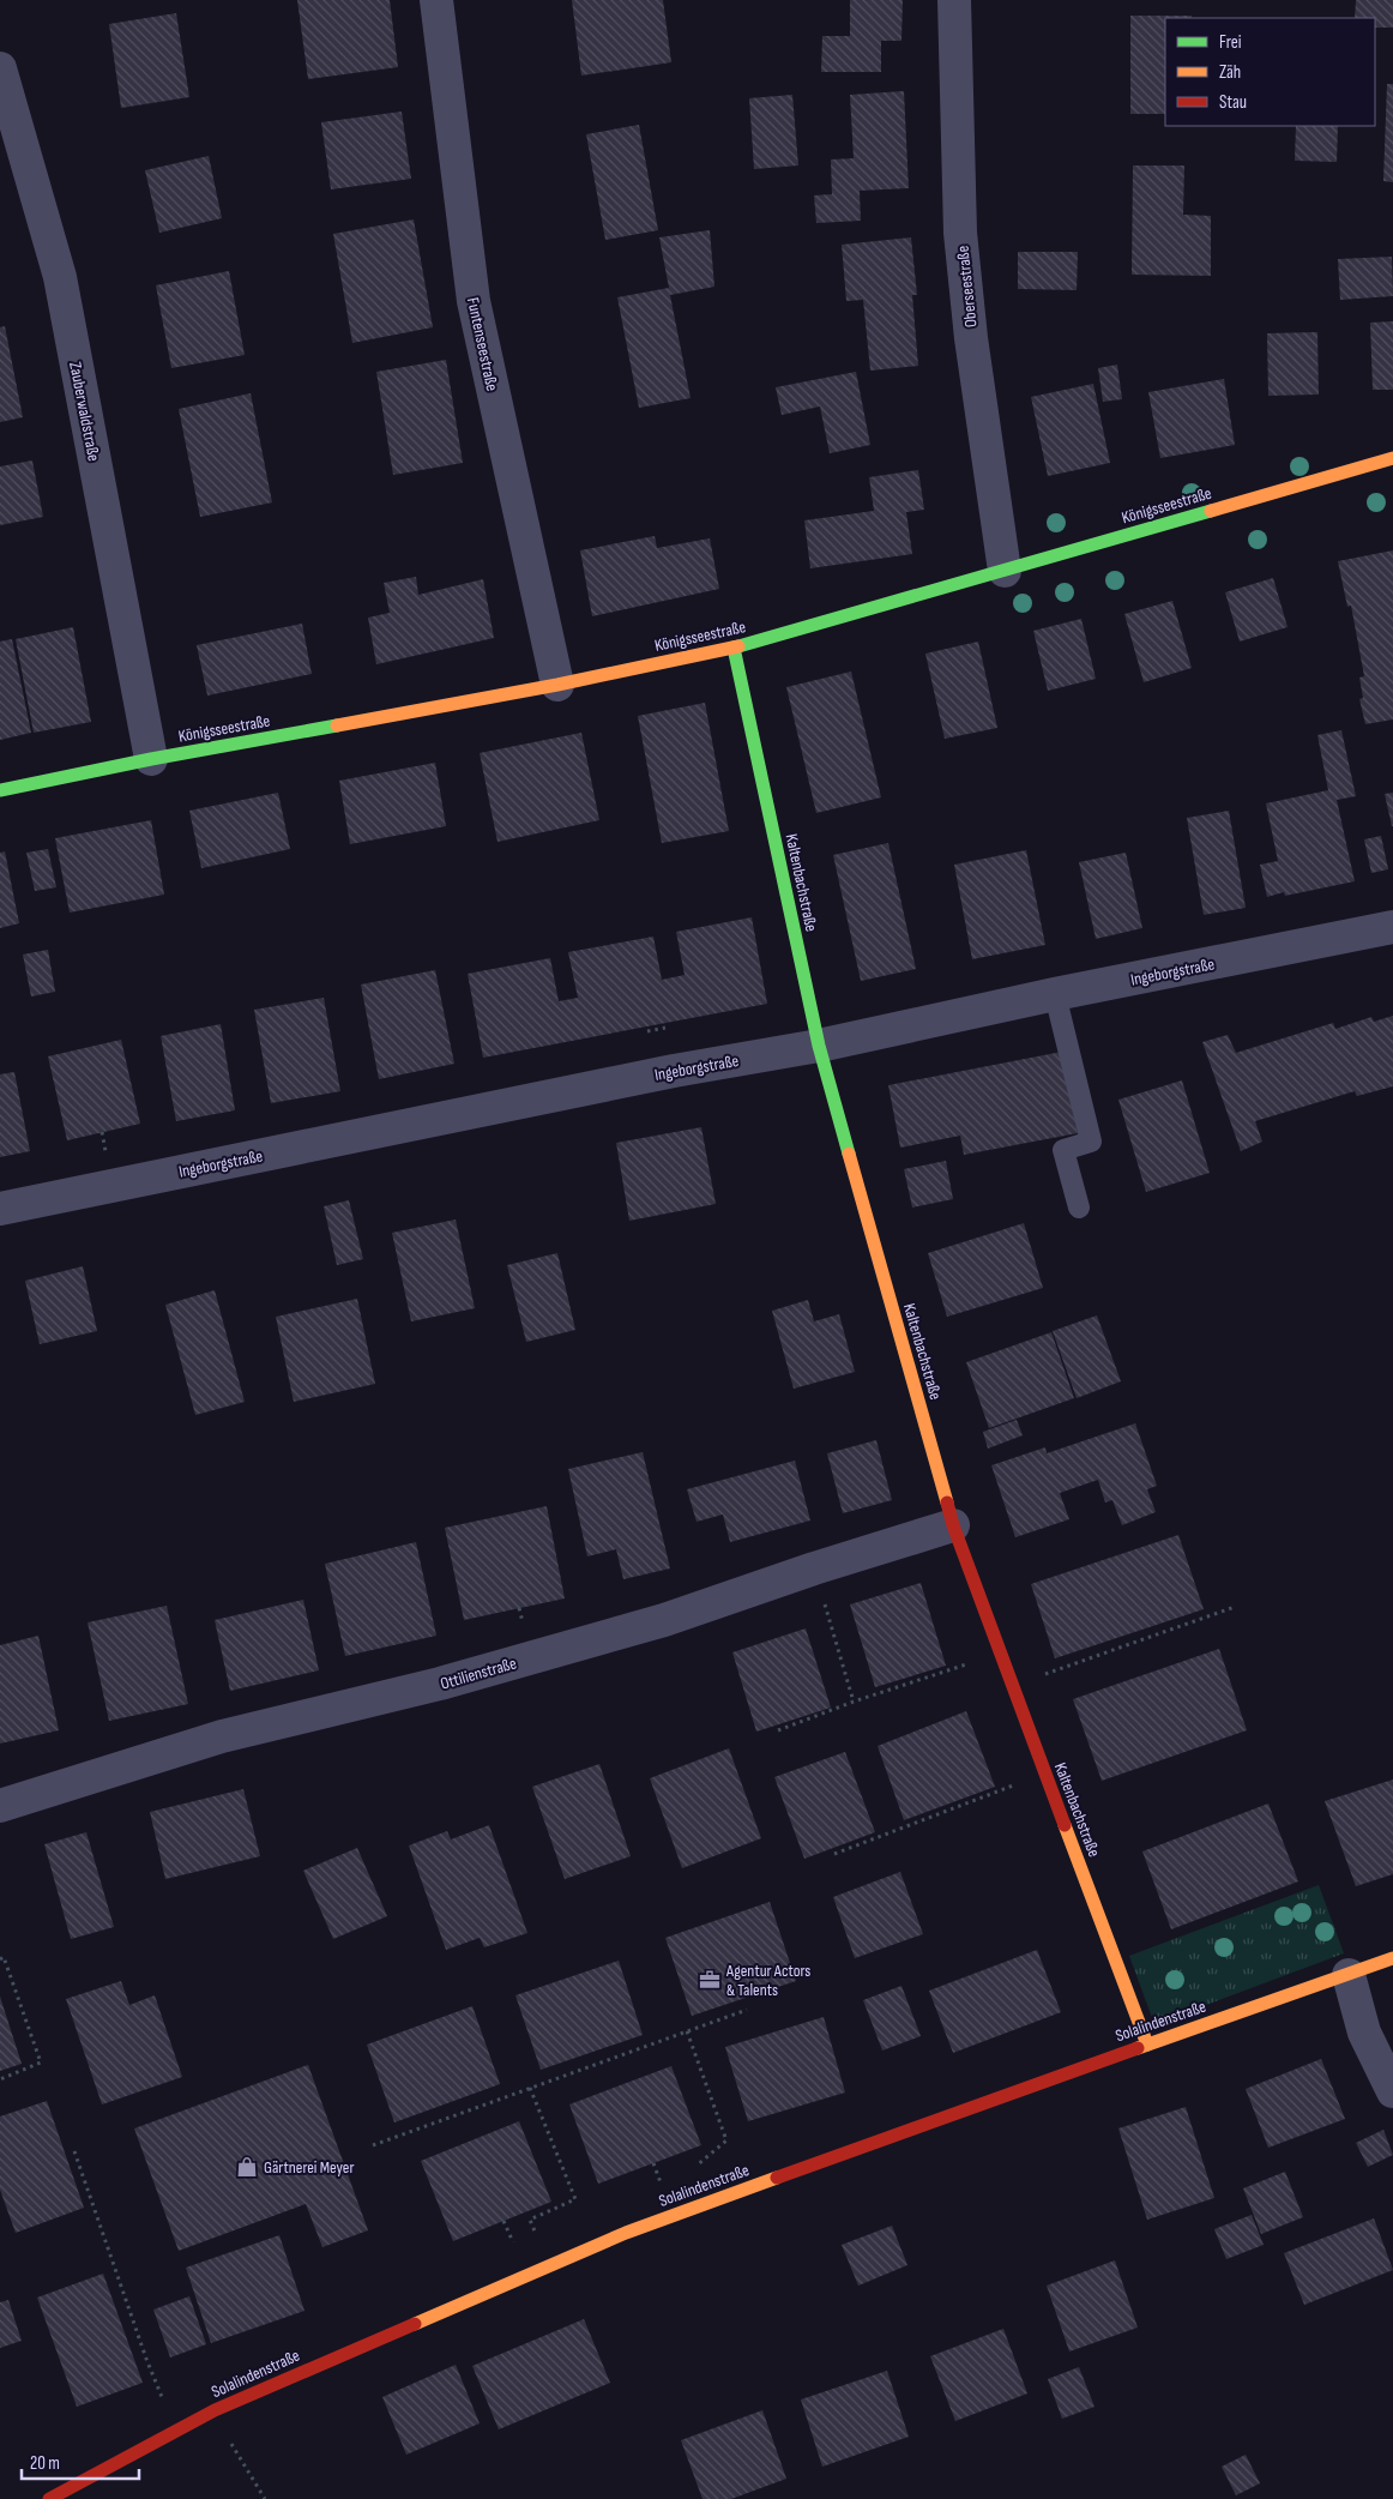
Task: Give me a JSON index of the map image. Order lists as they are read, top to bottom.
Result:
{
  "streets": {
    "street": [
      "Oberseestraße",
      "Funtenseestraße",
      "Zauberwaldstraße",
      "Königsseestraße",
      "Kaltenbachstraße",
      "Ingeborgstraße",
      "Ottilienstraße",
      "Solalindenstraße"
    ]
  },
  "crossings": [
    ["Oberseestraße", "Königsseestraße"],
    ["Funtenseestraße", "Königsseestraße"],
    ["Zauberwaldstraße", "Königsseestraße"],
    ["Königsseestraße", "Kaltenbachstraße"],
    ["Kaltenbachstraße", "Ingeborgstraße"],
    ["Kaltenbachstraße", "Ottilienstraße"],
    ["Kaltenbachstraße", "Solalindenstraße"]
  ],
  "places": {
    "office": ["Agentur Actors & Talents"],
    "shop": ["Gärtnerei Meyer"]
  },
  "legend": ["Frei", "Zäh", "Stau"],
  "scale_bar": "20 m"
}
